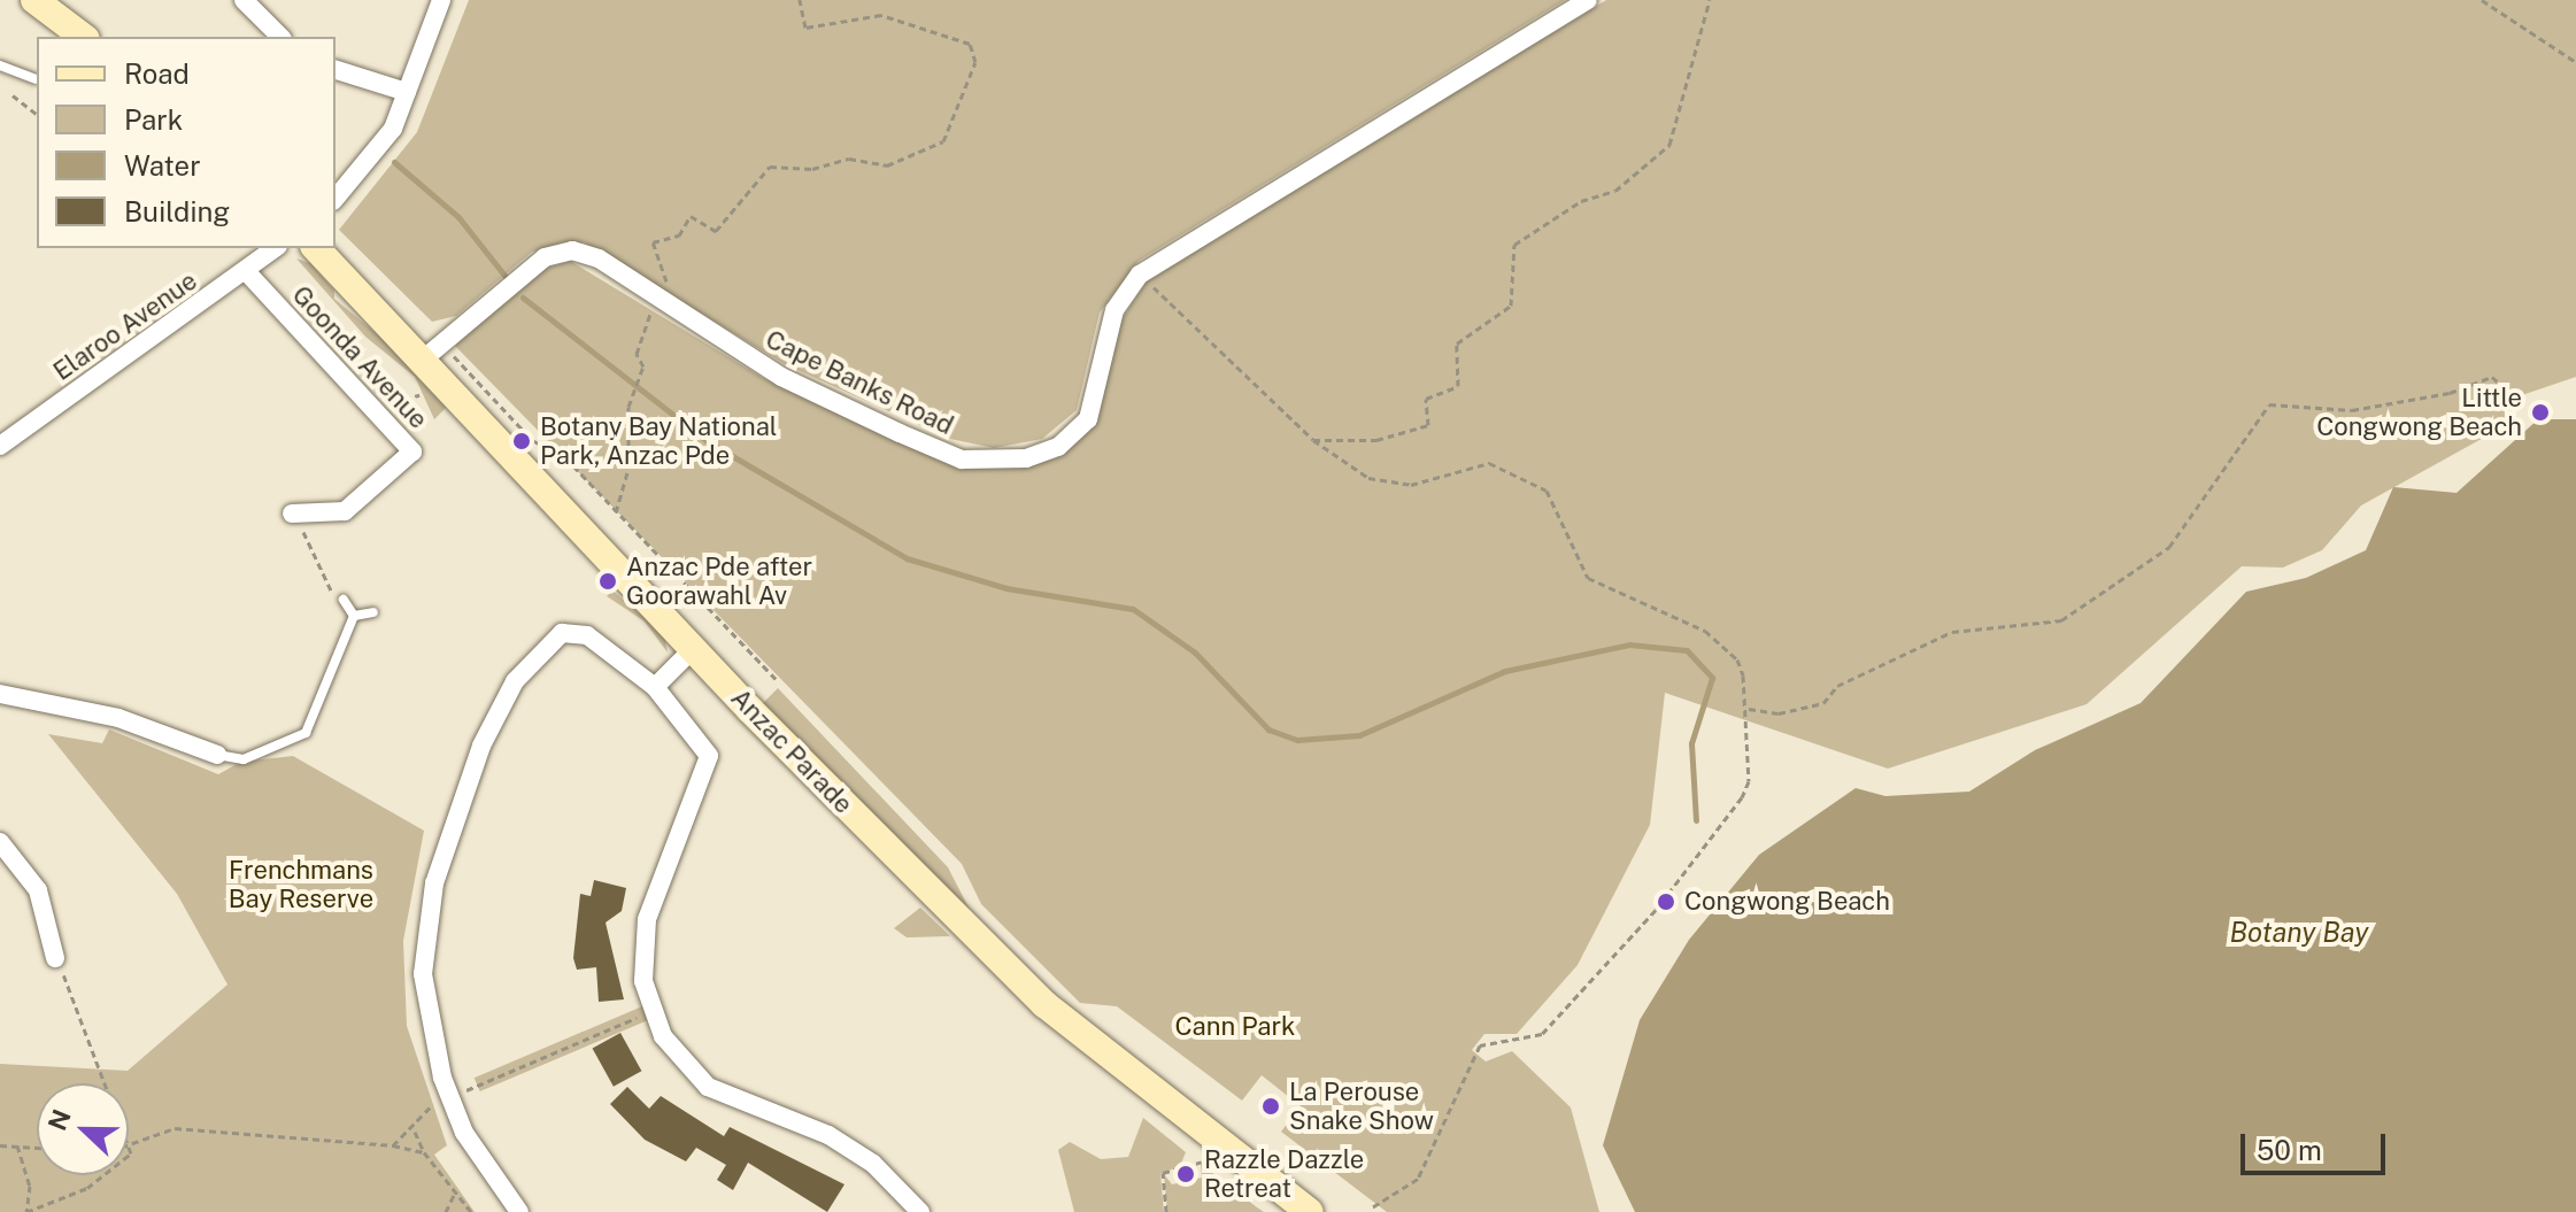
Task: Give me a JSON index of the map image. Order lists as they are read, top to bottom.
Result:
{
  "streets": {
    "main road": ["Anzac Parade"],
    "street": ["Elaroo Avenue", "Goonda Avenue", "Cape Banks Road"]
  },
  "crossings": [
    ["Elaroo Avenue", "Goonda Avenue"],
    ["Cape Banks Road", "Anzac Parade"]
  ],
  "water": ["Botany Bay"],
  "parks": ["Frenchmans Bay Reserve", "Cann Park"],
  "places": [
    "Little Congwong Beach",
    "Botany Bay National Park, Anzac Pde",
    "Anzac Pde after Goorawahl Av",
    "Congwong Beach",
    "La Perouse Snake Show",
    "Razzle Dazzle Retreat"
  ],
  "legend": [
    "Road",
    "Park",
    "Water",
    "Building"
  ],
  "scale_bar": "50 m",
  "north": "left"
}
